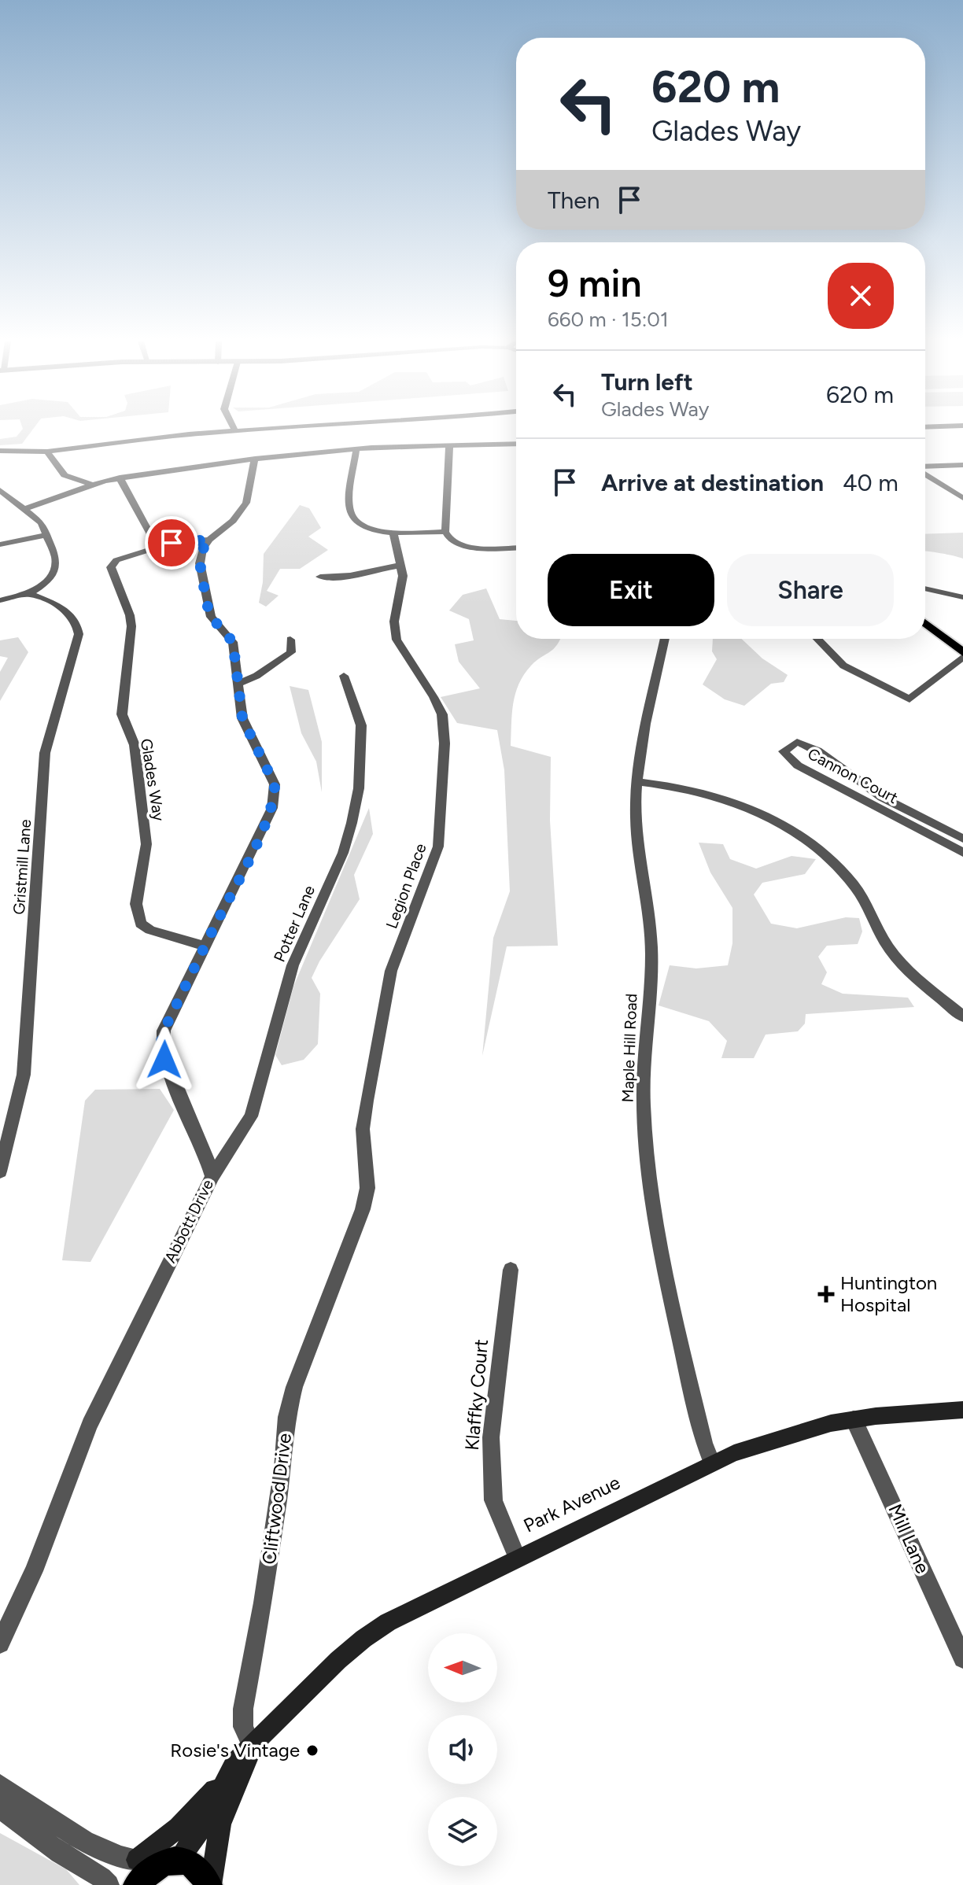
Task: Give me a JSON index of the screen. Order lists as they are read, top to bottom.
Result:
{
  "streets": {
    "main road": ["Park Avenue"],
    "street": [
      "Cannon Court",
      "Glades Way",
      "Gristmill Lane",
      "Legion Place",
      "Potter Lane",
      "Maple Hill Road",
      "Abbott Drive",
      "Klaffky Court",
      "Cliftwood Drive",
      "Mill Lane"
    ]
  },
  "crossings": [
    ["Glades Way", "Abbott Drive"],
    ["Legion Place", "Cliftwood Drive"],
    ["Potter Lane", "Abbott Drive"],
    ["Maple Hill Road", "Park Avenue"],
    ["Klaffky Court", "Park Avenue"],
    ["Cliftwood Drive", "Park Avenue"],
    ["Park Avenue", "Mill Lane"]
  ],
  "places": {
    "health": ["Huntington Hospital"],
    "other": ["Rosie's Vintage"]
  },
  "north": "left",
  "page": {
    "turn": ["620 m", "Glades Way"],
    "then": "Then",
    "heading": ["9 min", "660 m · 15:01"],
    "list": [
      {
        "name": "Turn left",
        "note": "Glades Way",
        "value": "620 m"
      },
      {
        "name": "Arrive at destination",
        "value": "40 m"
      }
    ],
    "buttons": ["Exit", "Share"]
  }
}
